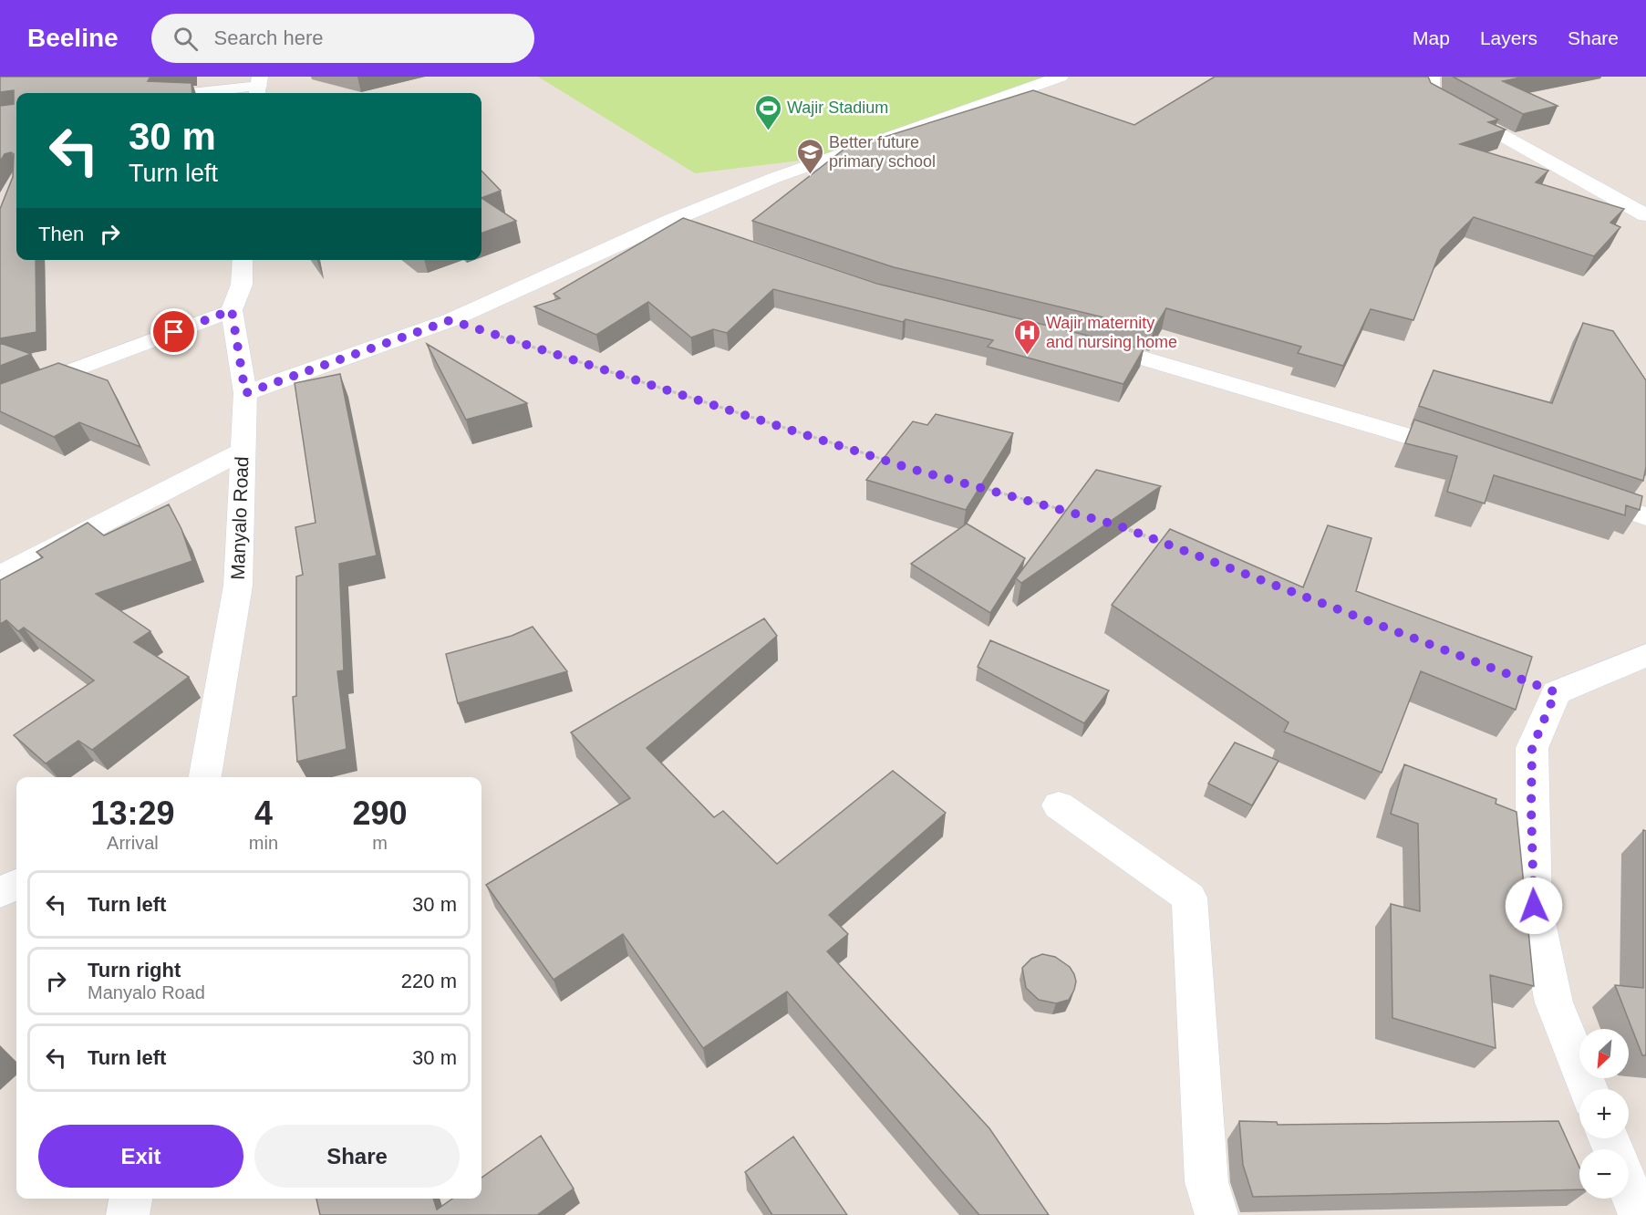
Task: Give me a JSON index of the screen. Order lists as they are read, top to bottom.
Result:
{
  "streets": {
    "street": ["Manyalo Road"]
  },
  "places": {
    "sports": ["Wajir Stadium"],
    "school or university": ["Better future primary school"],
    "hospital": ["Wajir maternity and nursing home"]
  },
  "north": "bottom left",
  "page": {
    "header": "Beeline",
    "search": "Search here",
    "nav": ["Map", "Layers", "Share"],
    "turn": ["30 m", "Turn left"],
    "then": "Then",
    "eta": [
      "13:29",
      "Arrival",
      "4",
      "min",
      "290",
      "m"
    ],
    "list": [
      {
        "name": "Turn left",
        "value": "30 m"
      },
      {
        "name": "Turn right",
        "note": "Manyalo Road",
        "value": "220 m"
      },
      {
        "name": "Turn left",
        "value": "30 m"
      }
    ],
    "map_buttons": ["+", "−"],
    "buttons": ["Exit", "Share"]
  }
}
